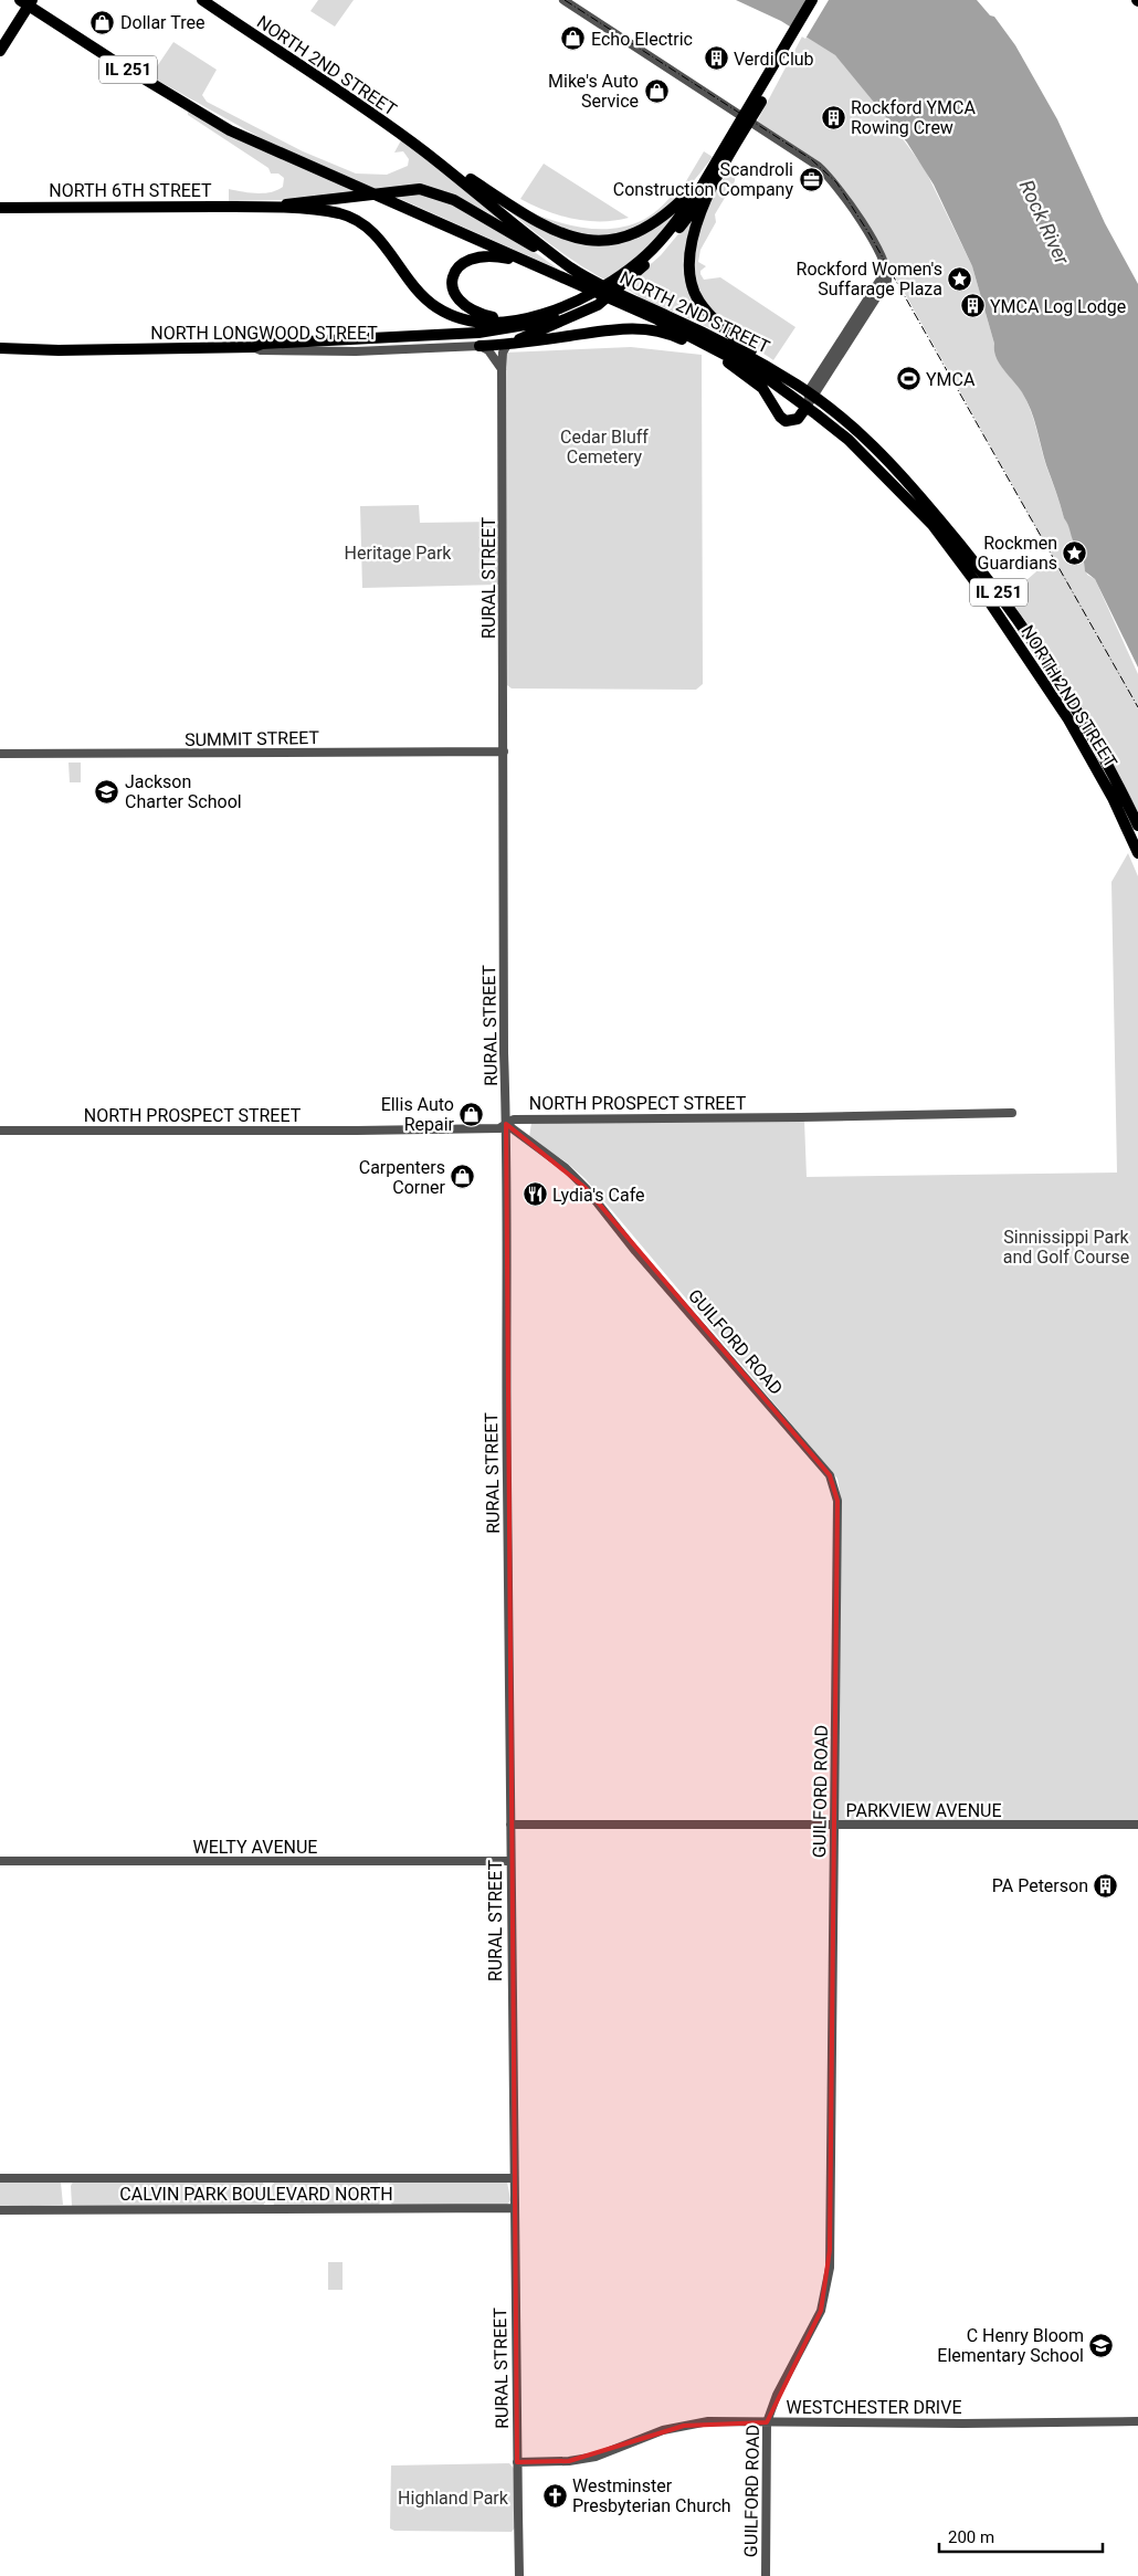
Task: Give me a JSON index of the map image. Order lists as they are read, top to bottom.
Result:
{
  "streets": {
    "main road": [
      "NORTH 2ND STREET",
      "IL 251",
      "NORTH 6TH STREET",
      "NORTH LONGWOOD STREET"
    ],
    "street": [
      "RURAL STREET",
      "SUMMIT STREET",
      "NORTH PROSPECT STREET",
      "GUILFORD ROAD",
      "PARKVIEW AVENUE",
      "WELTY AVENUE",
      "CALVIN PARK BOULEVARD NORTH",
      "WESTCHESTER DRIVE"
    ]
  },
  "crossings": [
    ["RURAL STREET", "SUMMIT STREET"],
    ["RURAL STREET", "NORTH PROSPECT STREET"],
    ["RURAL STREET", "GUILFORD ROAD"],
    ["RURAL STREET", "PARKVIEW AVENUE"],
    ["RURAL STREET", "WELTY AVENUE"],
    ["RURAL STREET", "CALVIN PARK BOULEVARD NORTH"],
    ["RURAL STREET", "WESTCHESTER DRIVE"],
    ["NORTH PROSPECT STREET", "GUILFORD ROAD"],
    ["GUILFORD ROAD", "PARKVIEW AVENUE"],
    ["GUILFORD ROAD", "WESTCHESTER DRIVE"]
  ],
  "water": ["Rock River"],
  "parks": [
    "Cedar Bluff Cemetery",
    "Heritage Park",
    "Sinnissippi Park and Golf Course",
    "Highland Park"
  ],
  "places": {
    "shop": [
      "Dollar Tree",
      "Echo Electric",
      "Mike's Auto Service",
      "Ellis Auto Repair",
      "Carpenters Corner"
    ],
    "building": [
      "Verdi Club",
      "Rockford YMCA Rowing Crew",
      "YMCA Log Lodge",
      "PA Peterson"
    ],
    "office": ["Scandroli Construction Company"],
    "place": ["Rockford Women's Suffarage Plaza", "Rockmen Guardians"],
    "sports": ["YMCA"],
    "school or university": ["Jackson Charter School", "C Henry Bloom Elementary School"],
    "restaurant": ["Lydia's Cafe"],
    "church": ["Westminster Presbyterian Church"]
  },
  "scale_bar": "200 m"
}
